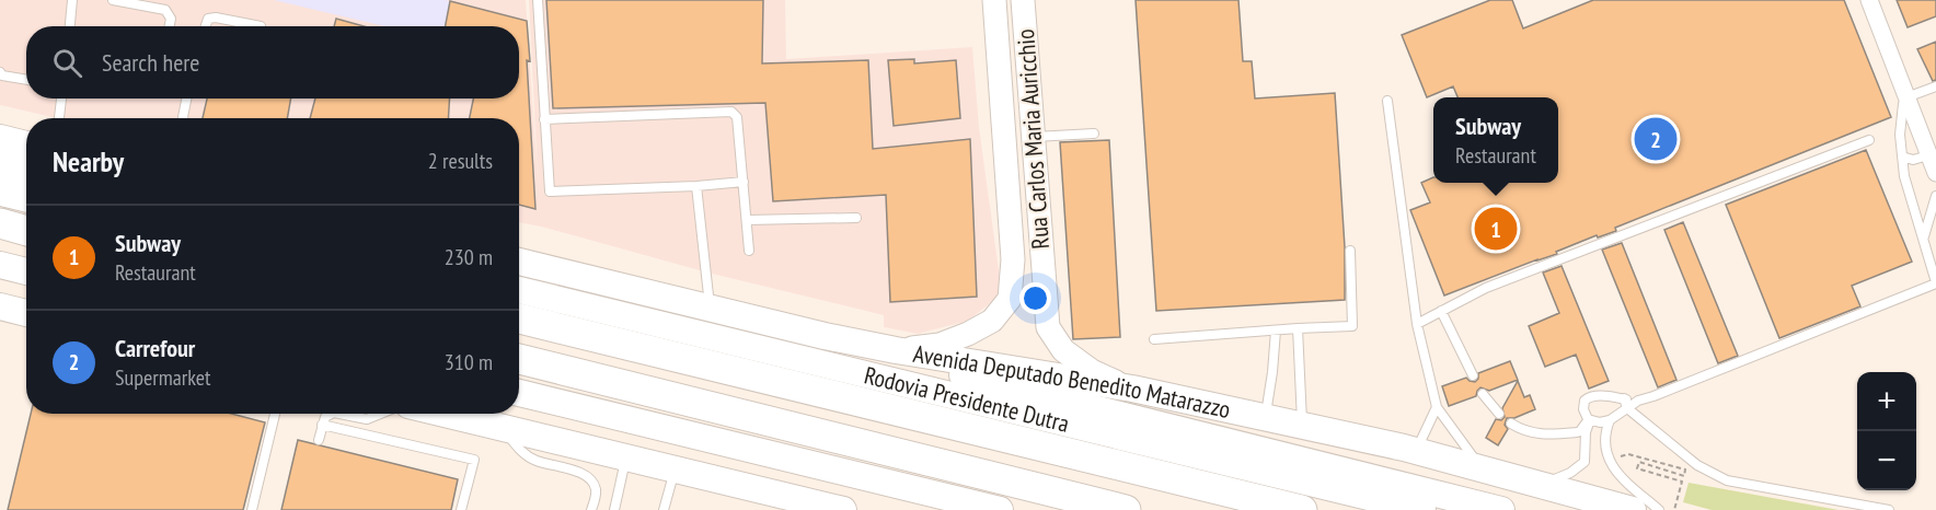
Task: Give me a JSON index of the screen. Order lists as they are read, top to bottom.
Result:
{
  "streets": {
    "highway": ["Rodovia Presidente Dutra"],
    "main road": ["Rua Carlos Maria Auricchio", "Avenida Deputado Benedito Matarazzo"]
  },
  "crossings": [
    ["Rua Carlos Maria Auricchio", "Avenida Deputado Benedito Matarazzo"]
  ],
  "page": {
    "search": "Search here",
    "popup": ["Subway", "Restaurant"],
    "pins": ["2", "1"],
    "heading": ["Nearby", "2 results"],
    "list": [
      {
        "mark": "1",
        "name": "Subway",
        "note": "Restaurant",
        "value": "230 m"
      },
      {
        "mark": "2",
        "name": "Carrefour",
        "note": "Supermarket",
        "value": "310 m"
      }
    ],
    "map_buttons": ["+", "−"]
  }
}
